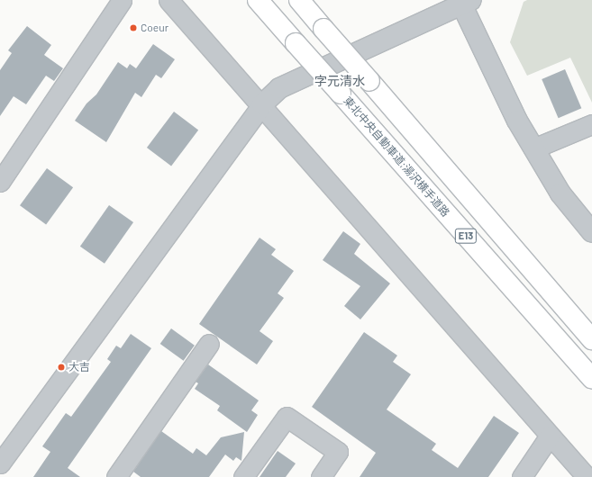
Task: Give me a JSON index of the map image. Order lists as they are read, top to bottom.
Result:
{
  "streets": {
    "highway": ["東北中央自動車道;湯沢横手道路", "E13"]
  },
  "districts": ["字元清水"],
  "places": ["Coeur", "大吉"]
}
